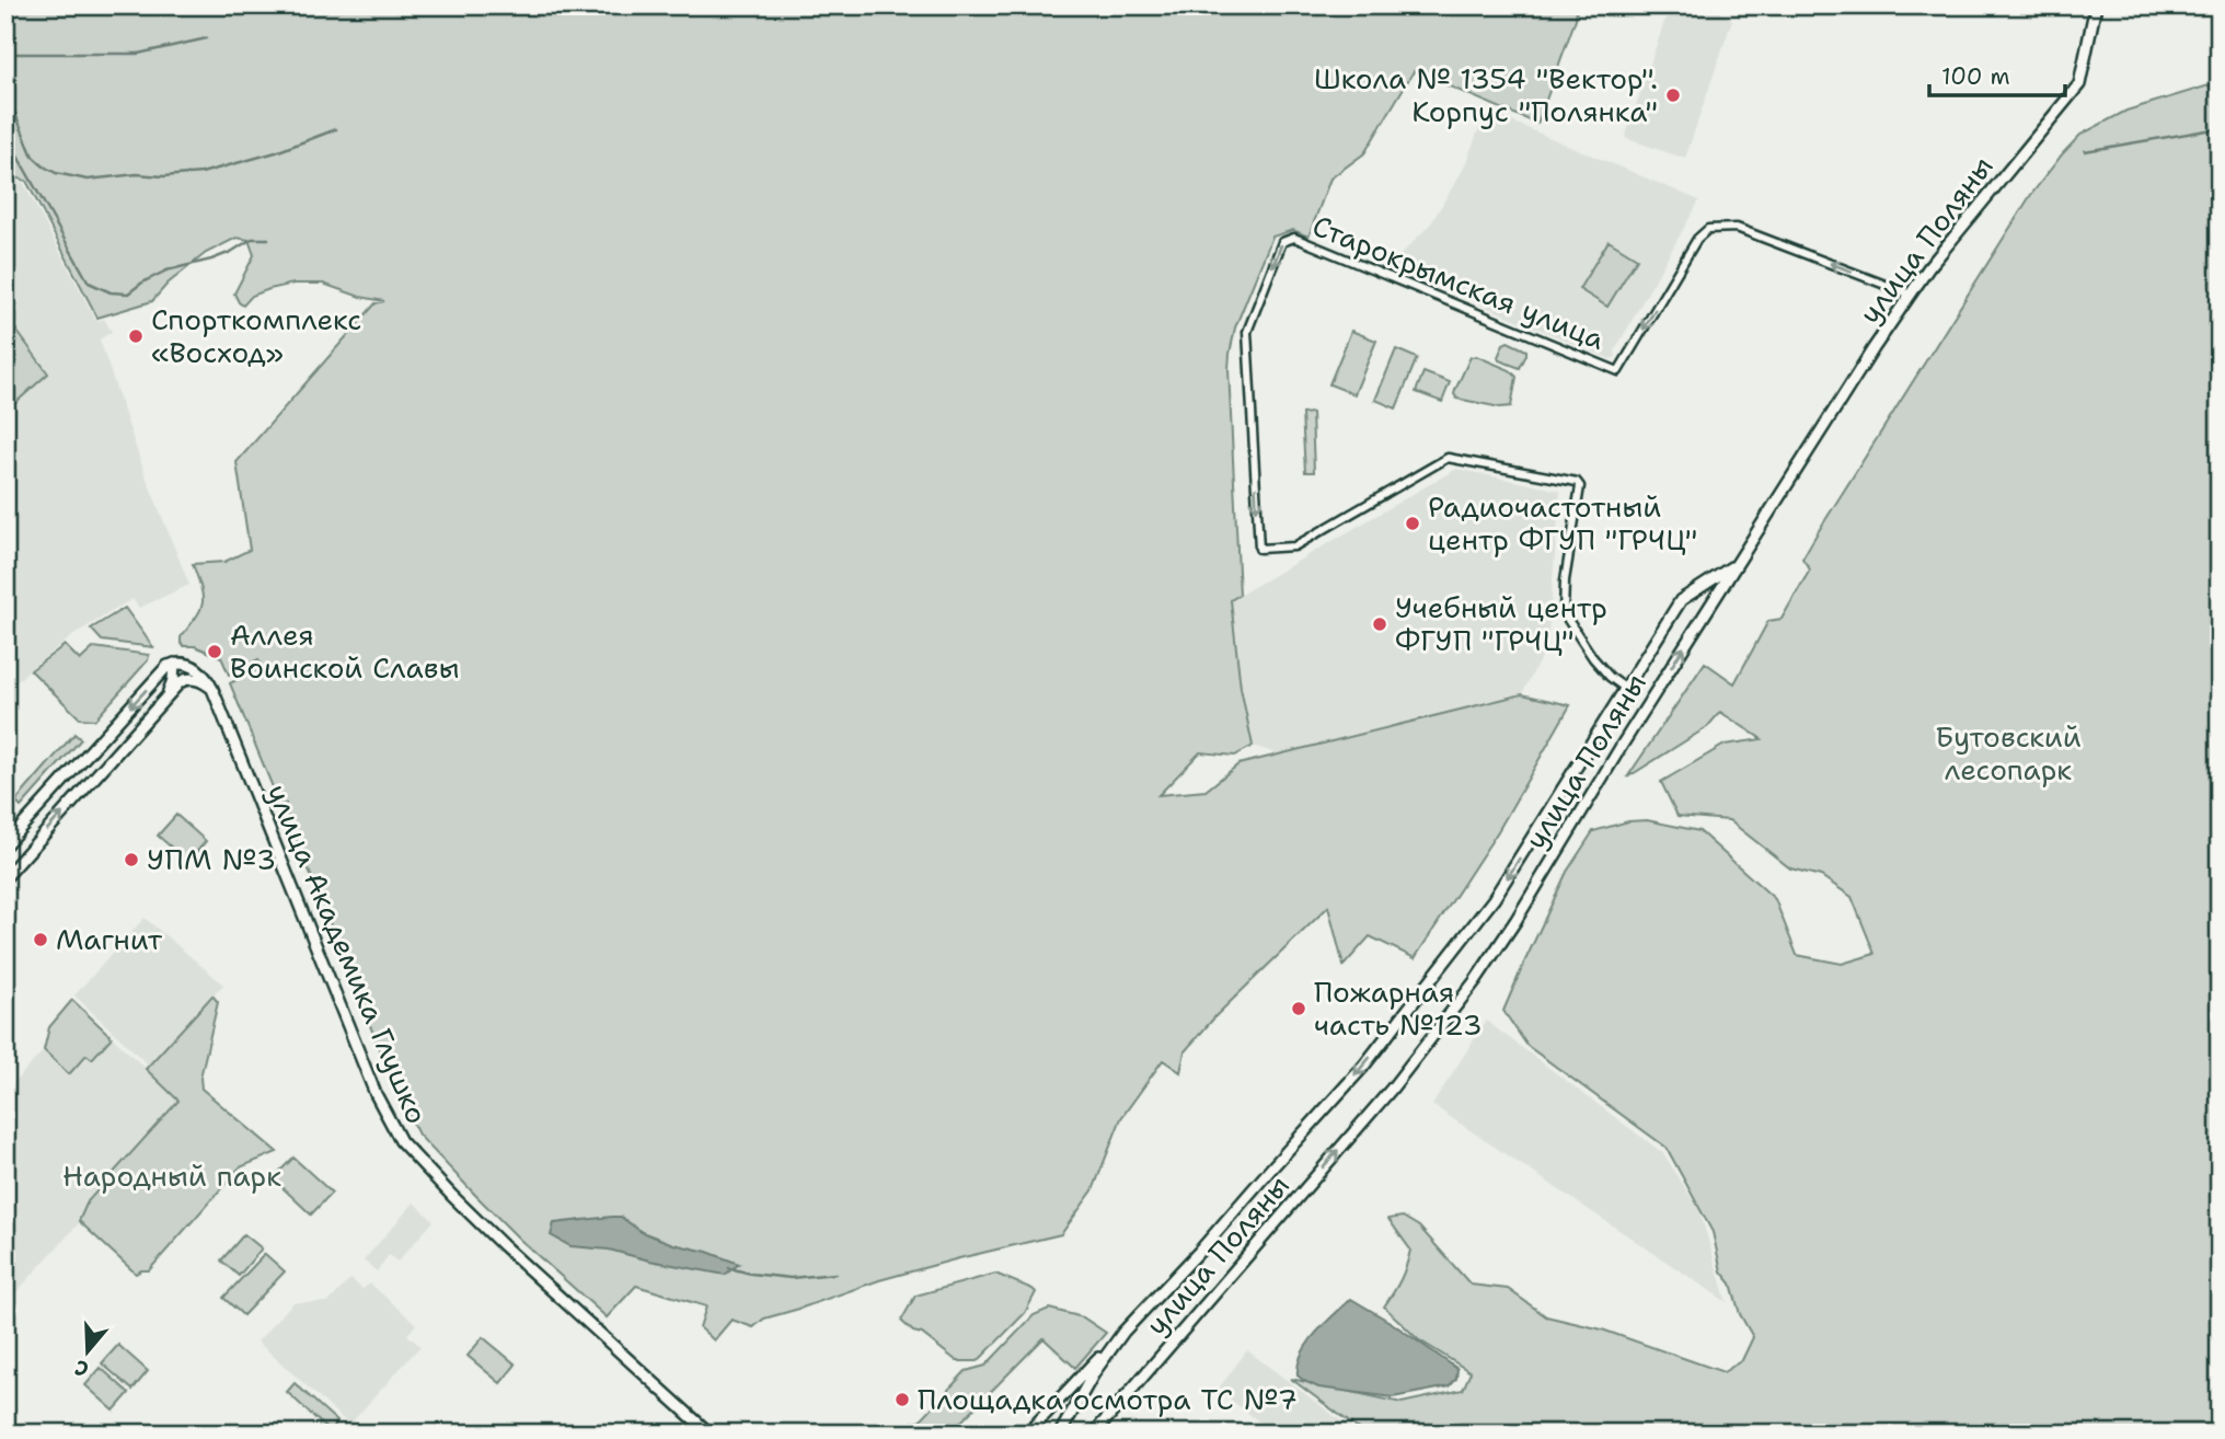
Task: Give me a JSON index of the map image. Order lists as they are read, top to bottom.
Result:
{
  "streets": {
    "main road": ["улица Поляны", "улица Академика Глушко"],
    "street": ["Старокрымская улица"]
  },
  "crossings": [
    ["улица Поляны", "Старокрымская улица"]
  ],
  "parks": ["Бутовский лесопарк", "Народный парк"],
  "places": [
    "Школа № 1354 \"Вектор\". Корпус \"Полянка\"",
    "Спорткомплекс «Восход»",
    "Радиочастотный центр ФГУП \"ГРЧЦ\"",
    "Учебный центр ФГУП \"ГРЧЦ\"",
    "Аллея Воинской Славы",
    "УПМ №3",
    "Магнит",
    "Пожарная часть №123",
    "Площадка осмотра ТС №7"
  ],
  "scale_bar": "100 m",
  "north": "bottom"
}
